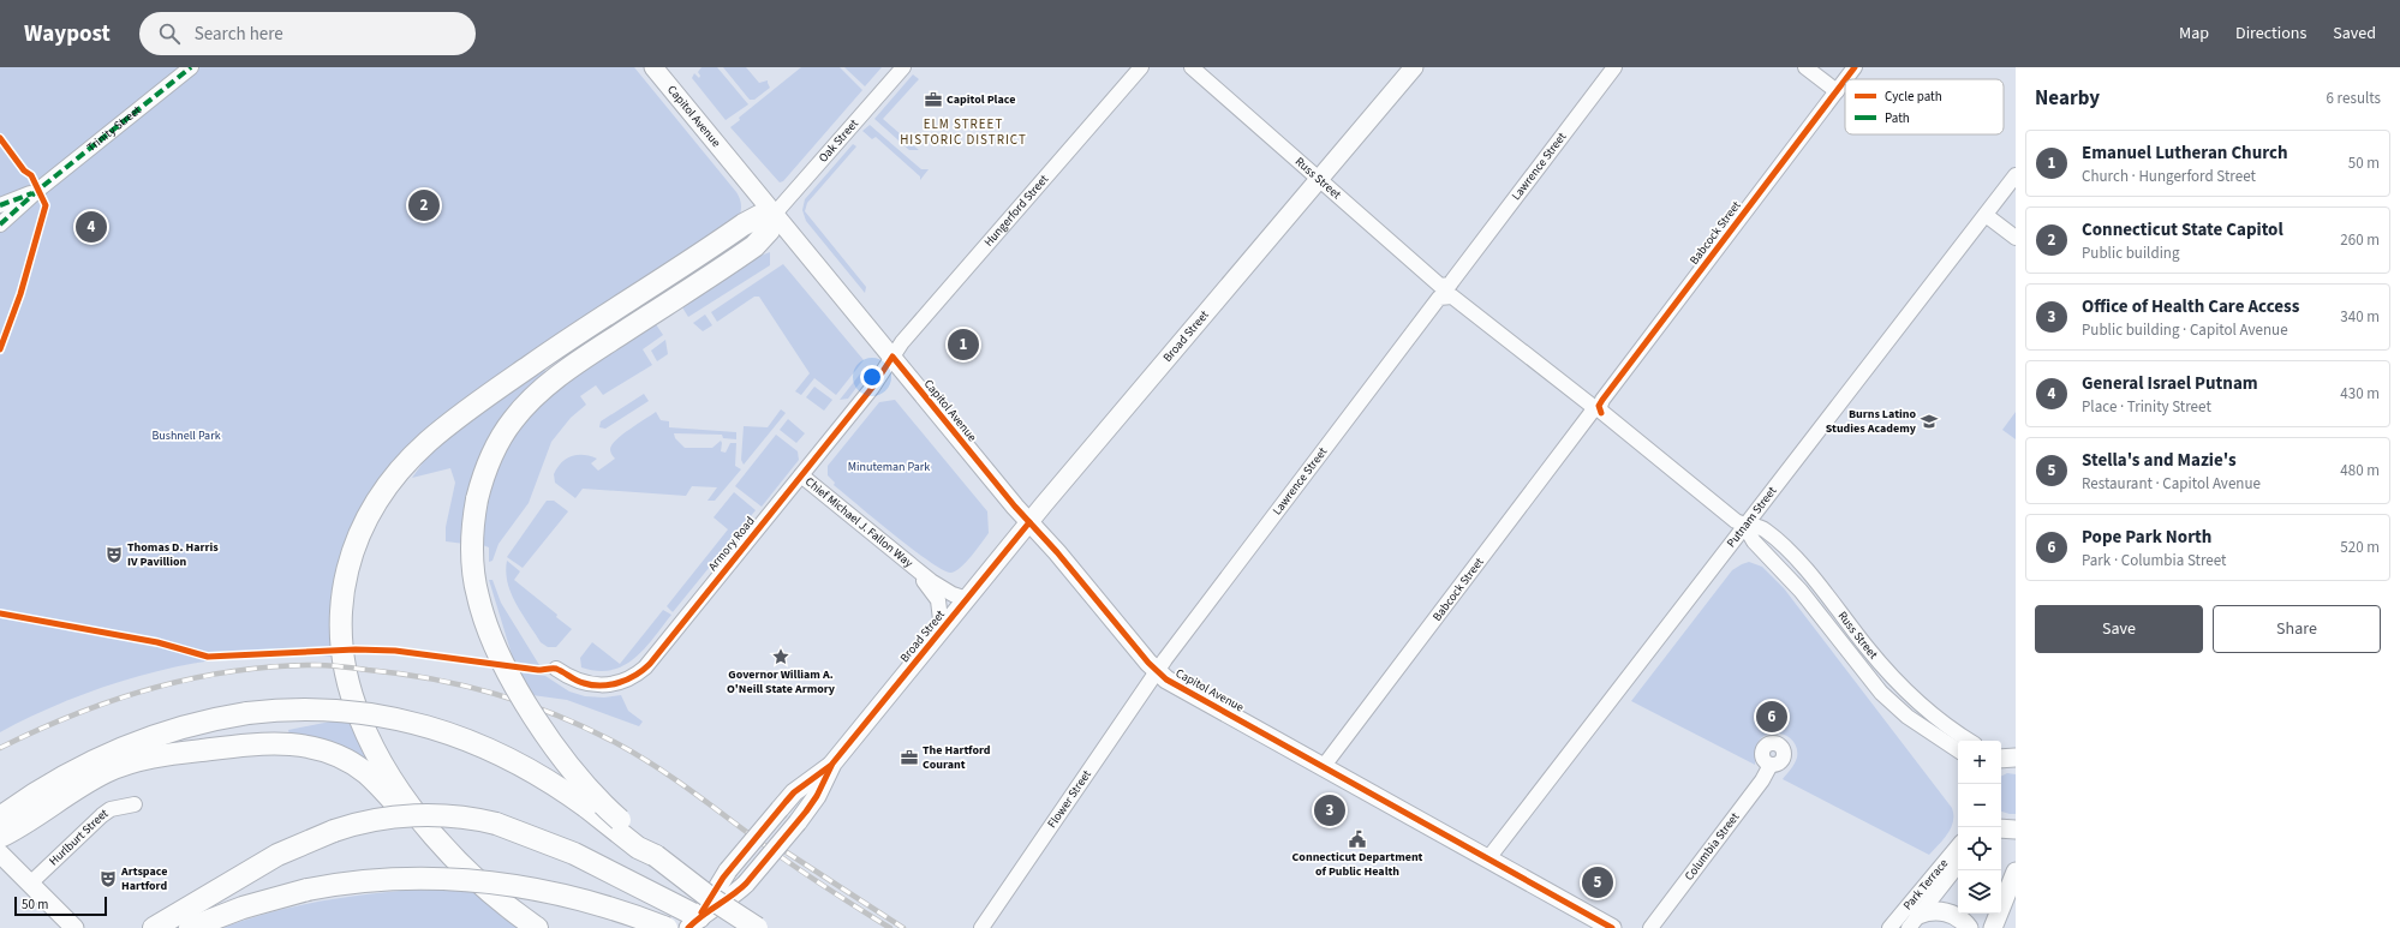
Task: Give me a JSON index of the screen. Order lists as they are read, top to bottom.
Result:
{
  "streets": {
    "main road": ["Capitol Avenue", "Broad Street"],
    "street": [
      "Trinity Street",
      "Oak Street",
      "Lawrence Street",
      "Russ Street",
      "Hungerford Street",
      "Babcock Street",
      "Putnam Street",
      "Chief Michael J. Fallon Way",
      "Armory Road",
      "Flower Street",
      "Hurlburt Street",
      "Columbia Street",
      "Park Terrace"
    ]
  },
  "crossings": [
    ["Capitol Avenue", "Oak Street"],
    ["Capitol Avenue", "Lawrence Street"],
    ["Capitol Avenue", "Hungerford Street"],
    ["Capitol Avenue", "Babcock Street"],
    ["Capitol Avenue", "Broad Street"],
    ["Capitol Avenue", "Putnam Street"],
    ["Capitol Avenue", "Armory Road"],
    ["Capitol Avenue", "Flower Street"],
    ["Lawrence Street", "Russ Street"],
    ["Lawrence Street", "Flower Street"],
    ["Russ Street", "Babcock Street"],
    ["Russ Street", "Broad Street"],
    ["Russ Street", "Putnam Street"],
    ["Hungerford Street", "Armory Road"],
    ["Broad Street", "Chief Michael J. Fallon Way"],
    ["Chief Michael J. Fallon Way", "Armory Road"]
  ],
  "districts": ["ELM STREET HISTORIC DISTRICT"],
  "parks": ["Bushnell Park", "Minuteman Park"],
  "places": {
    "office": ["Capitol Place", "The Hartford Courant"],
    "school or university": ["Burns Latino Studies Academy"],
    "theatre": ["Thomas D. Harris IV Pavillion", "Artspace Hartford"],
    "place": ["Governor William A. O'Neill State Armory"],
    "public building": ["Connecticut Department of Public Health"]
  },
  "legend": ["Cycle path", "Path"],
  "scale_bar": "50 m",
  "page": {
    "header": "Waypost",
    "search": "Search here",
    "nav": ["Map", "Directions", "Saved"],
    "heading": ["Nearby", "6 results"],
    "list": [
      {
        "mark": "1",
        "name": "Emanuel Lutheran Church",
        "note": "Church · Hungerford Street",
        "value": "50 m"
      },
      {
        "mark": "2",
        "name": "Connecticut State Capitol",
        "note": "Public building",
        "value": "260 m"
      },
      {
        "mark": "3",
        "name": "Office of Health Care Access",
        "note": "Public building · Capitol Avenue",
        "value": "340 m"
      },
      {
        "mark": "4",
        "name": "General Israel Putnam",
        "note": "Place · Trinity Street",
        "value": "430 m"
      },
      {
        "mark": "5",
        "name": "Stella's and Mazie's",
        "note": "Restaurant · Capitol Avenue",
        "value": "480 m"
      },
      {
        "mark": "6",
        "name": "Pope Park North",
        "note": "Park · Columbia Street",
        "value": "520 m"
      }
    ],
    "pins": [
      "2",
      "4",
      "1",
      "6",
      "3",
      "5"
    ],
    "buttons": ["Save", "Share"],
    "map_buttons": ["+", "−"],
    "scale": "50 m"
  }
}
